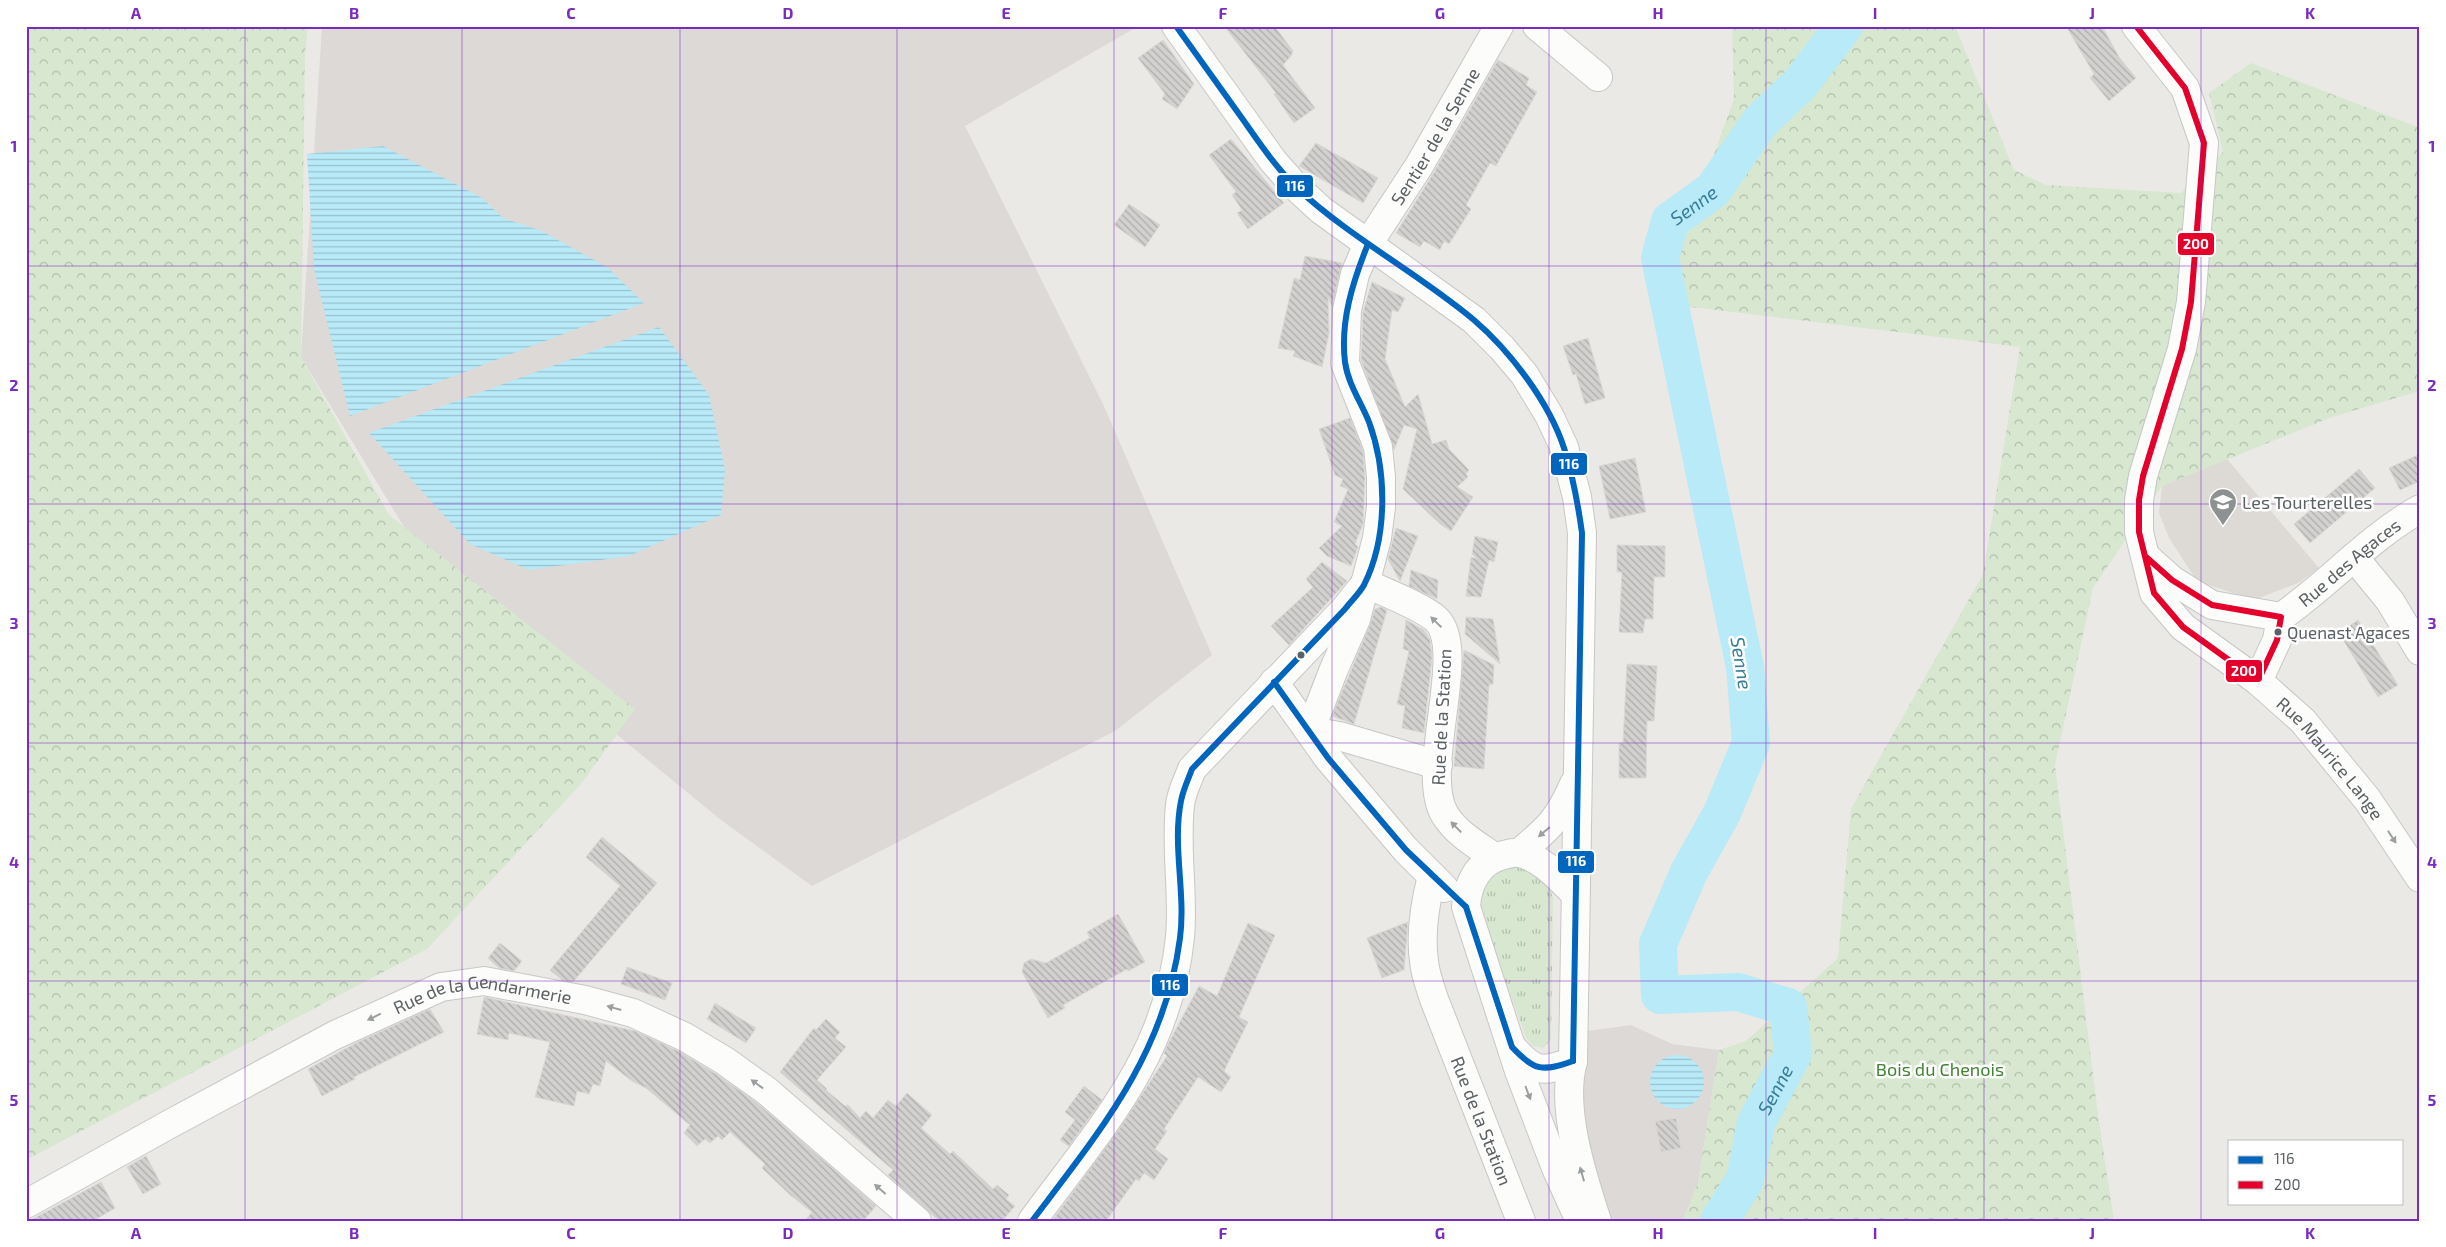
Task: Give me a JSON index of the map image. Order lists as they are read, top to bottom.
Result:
{
  "streets": {
    "street": [
      "Sentier de la Senne",
      "Rue des Agaces",
      "Rue de la Station",
      "Rue Maurice Lange",
      "Rue de la Gendarmerie"
    ]
  },
  "crossings": [
    ["Rue des Agaces", "Rue Maurice Lange"]
  ],
  "one_way": ["Rue de la Gendarmerie"],
  "water": ["Senne"],
  "parks": ["Bois du Chenois"],
  "places": {
    "school or university": ["Les Tourterelles"],
    "other": ["Quenast Agaces"]
  },
  "lines": ["transit line 116", "transit line 200"],
  "legend": ["116", "200"],
  "grid": {
    "columns": [
      "A",
      "B",
      "C",
      "D",
      "E",
      "F",
      "G",
      "H",
      "I",
      "J",
      "K"
    ],
    "rows": [
      "1",
      "2",
      "3",
      "4",
      "5"
    ]
  }
}
